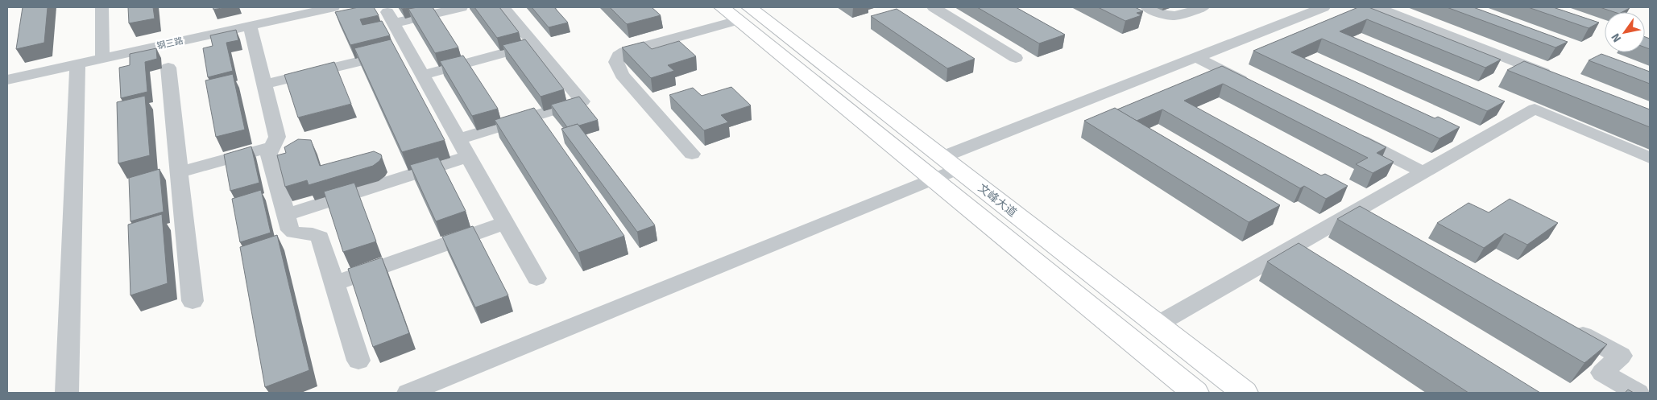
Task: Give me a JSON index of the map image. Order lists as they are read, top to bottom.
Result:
{
  "streets": {
    "main road": ["文峰大道"],
    "street": ["钢三路"]
  },
  "north": "bottom left"
}
